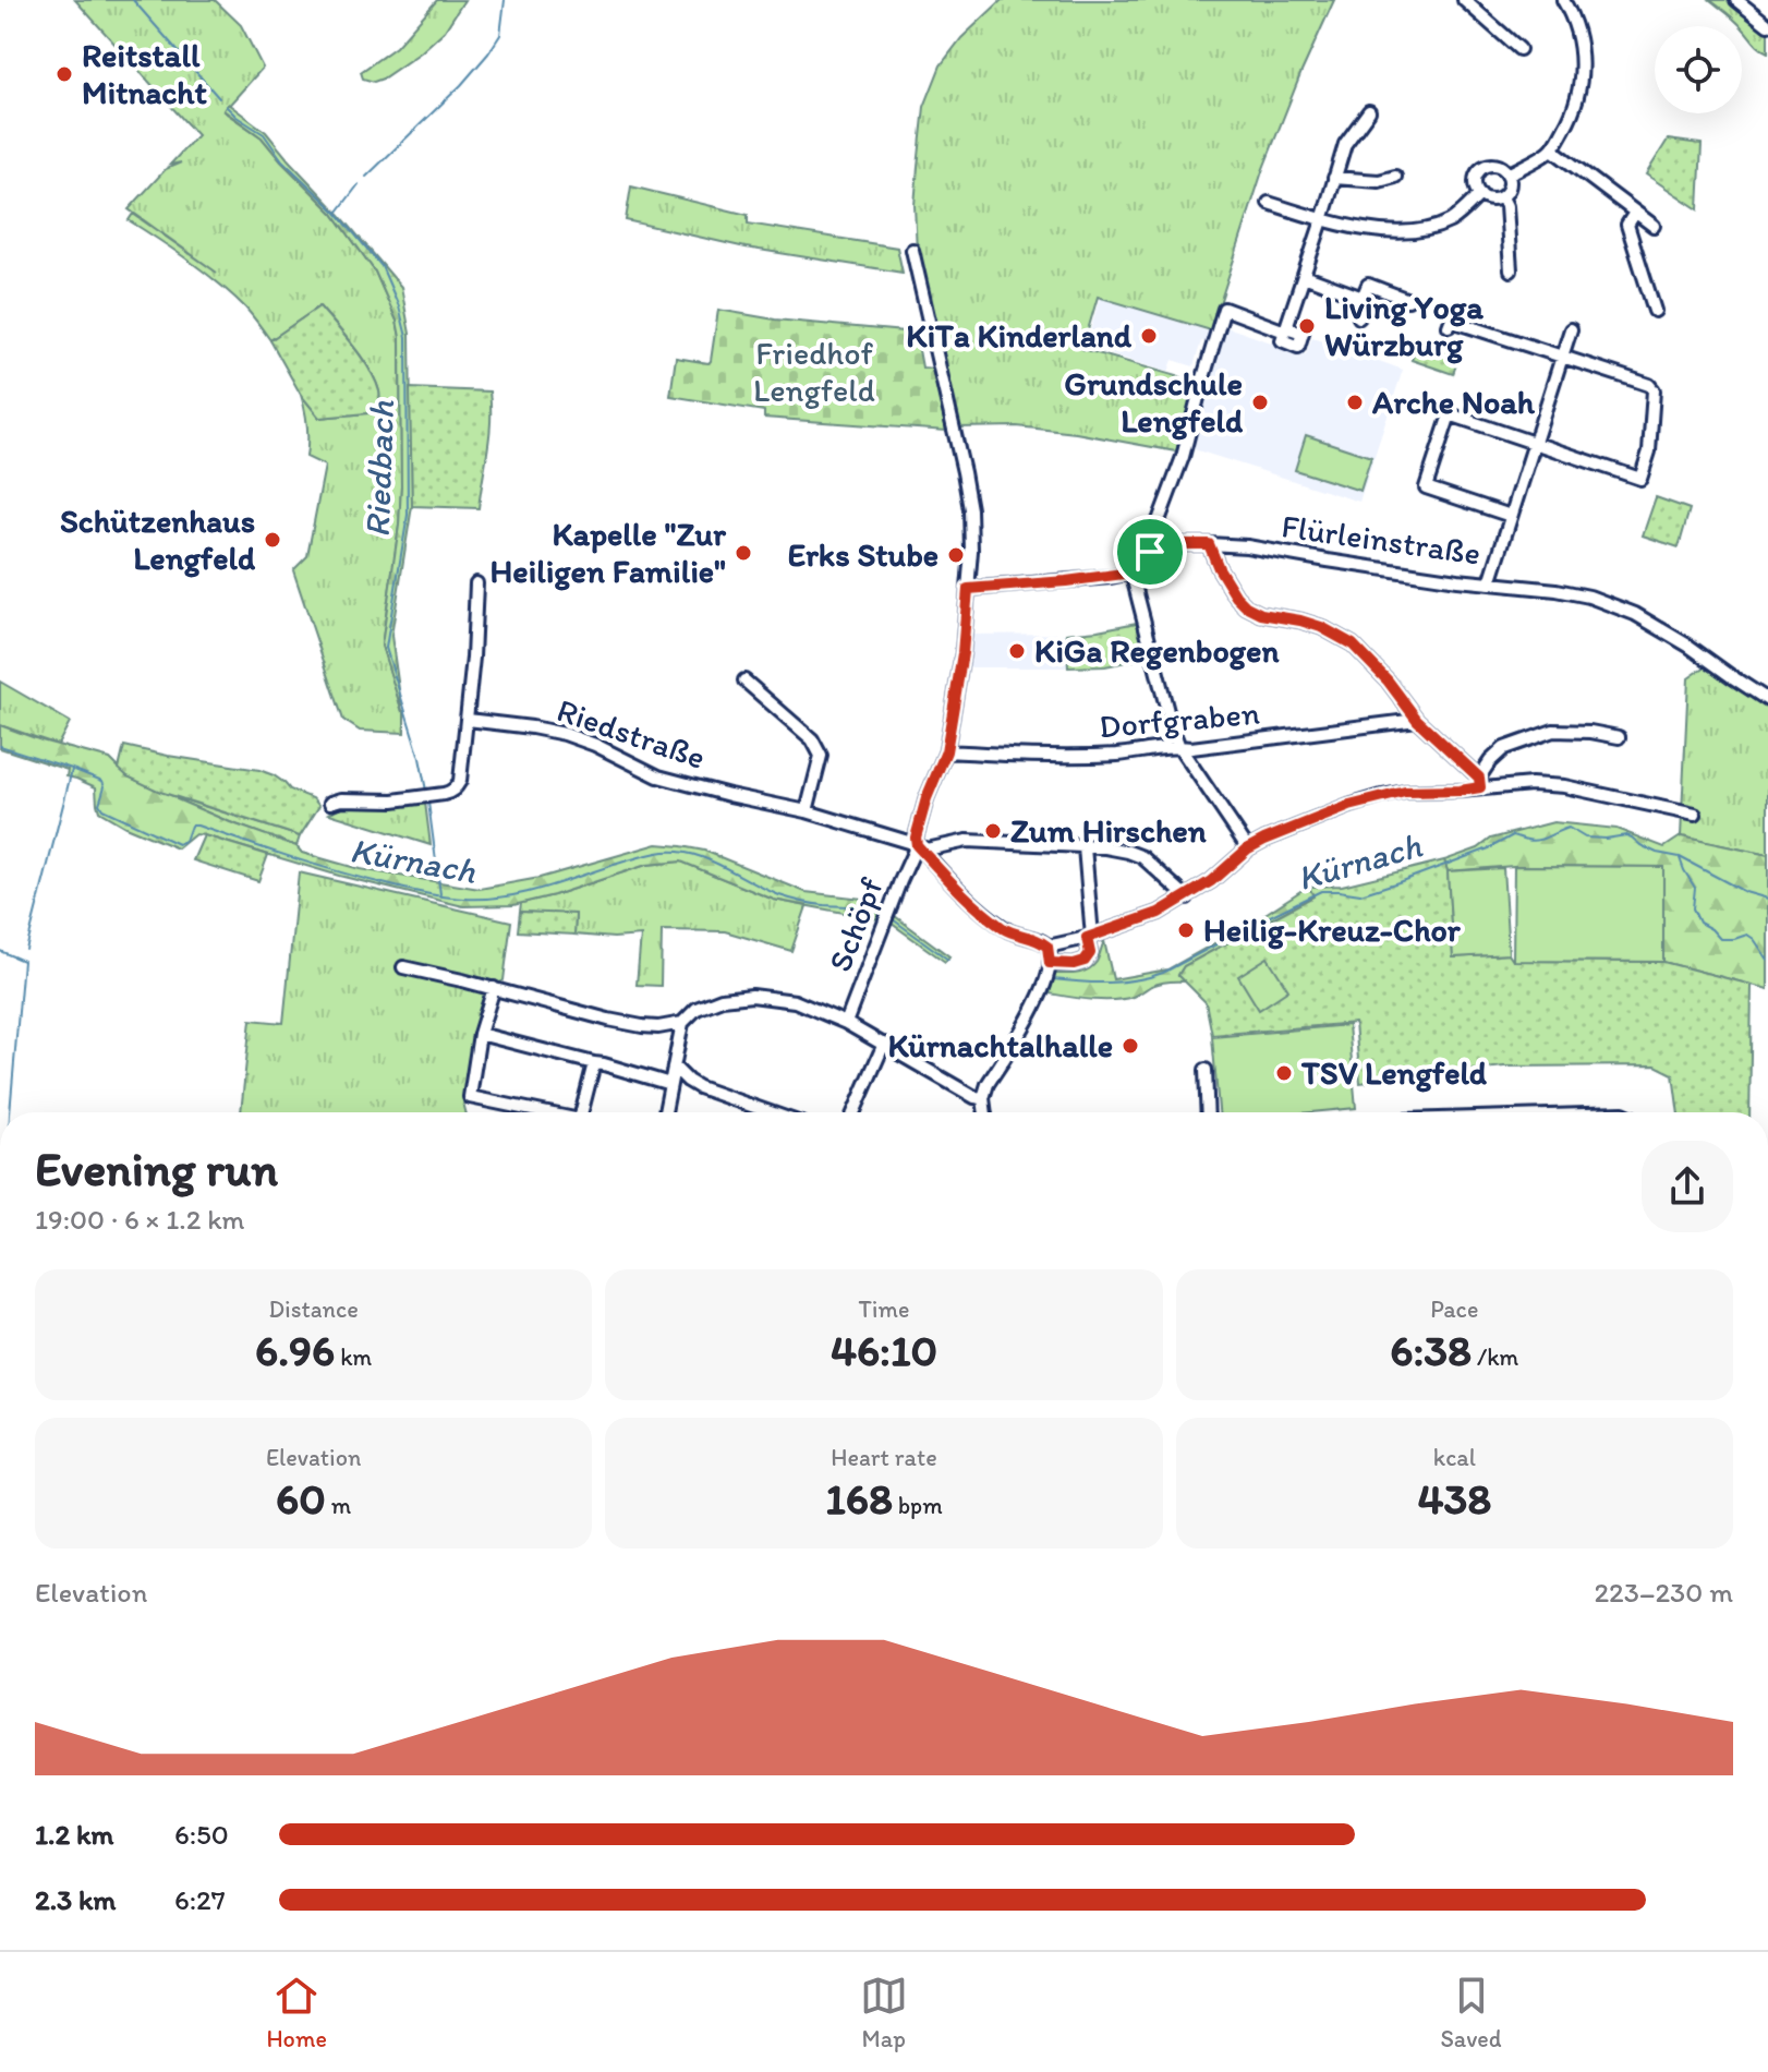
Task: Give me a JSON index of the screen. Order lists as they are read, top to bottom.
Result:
{
  "streets": {
    "street": [
      "Flürleinstraße",
      "Dorfgraben",
      "Riedstraße",
      "Schöpf"
    ]
  },
  "crossings": [
    ["Dorfgraben", "Schöpf"],
    ["Riedstraße", "Schöpf"]
  ],
  "water": ["Riedbach", "Kürnach"],
  "parks": ["Friedhof Lengfeld"],
  "places": [
    "Reitstall Mitnacht",
    "Living Yoga Würzburg",
    "KiTa Kinderland",
    "Grundschule Lengfeld",
    "Arche Noah",
    "Schützenhaus Lengfeld",
    "Kapelle \"Zur Heiligen Familie\"",
    "Erks Stube",
    "KiGa Regenbogen",
    "Zum Hirschen",
    "Heilig-Kreuz-Chor",
    "Kürnachtalhalle",
    "TSV Lengfeld"
  ],
  "page": {
    "heading": ["Evening run", "19:00 · 6 × 1.2 km"],
    "stats": [
      ["Distance", "6.96 km"],
      ["Time", "46:10"],
      ["Pace", "6:38 /km"],
      ["Elevation", "60 m"],
      ["Heart rate", "168 bpm"],
      ["kcal", "438"]
    ],
    "chart": ["Elevation", "223–230 m"],
    "list": [
      {
        "name": "1.2 km",
        "note": "6:50"
      },
      {
        "name": "2.3 km",
        "note": "6:27"
      }
    ],
    "tabs": ["Home", "Map", "Saved"]
  }
}
